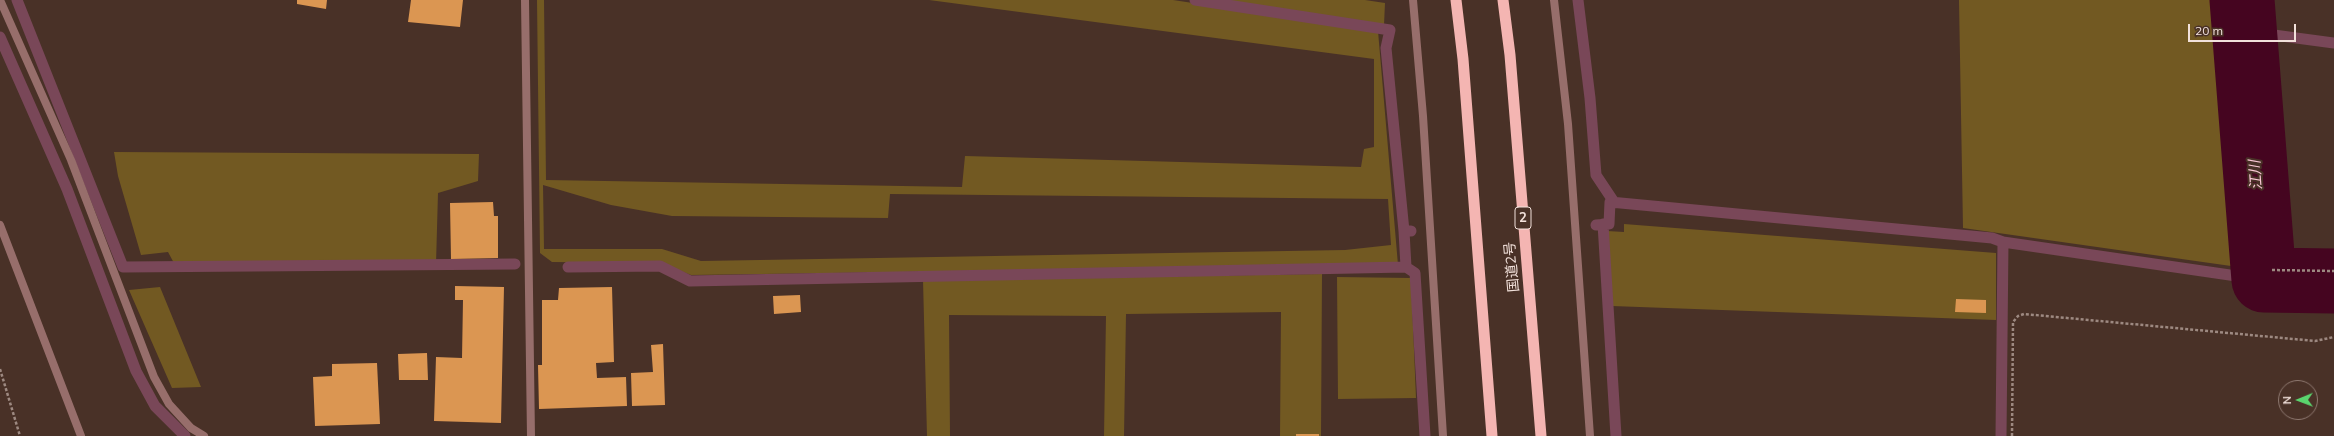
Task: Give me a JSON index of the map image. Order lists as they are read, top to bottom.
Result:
{
  "streets": {
    "highway": ["2", "国道2号"]
  },
  "water": ["江川"],
  "scale_bar": "20 m",
  "north": "left"
}
